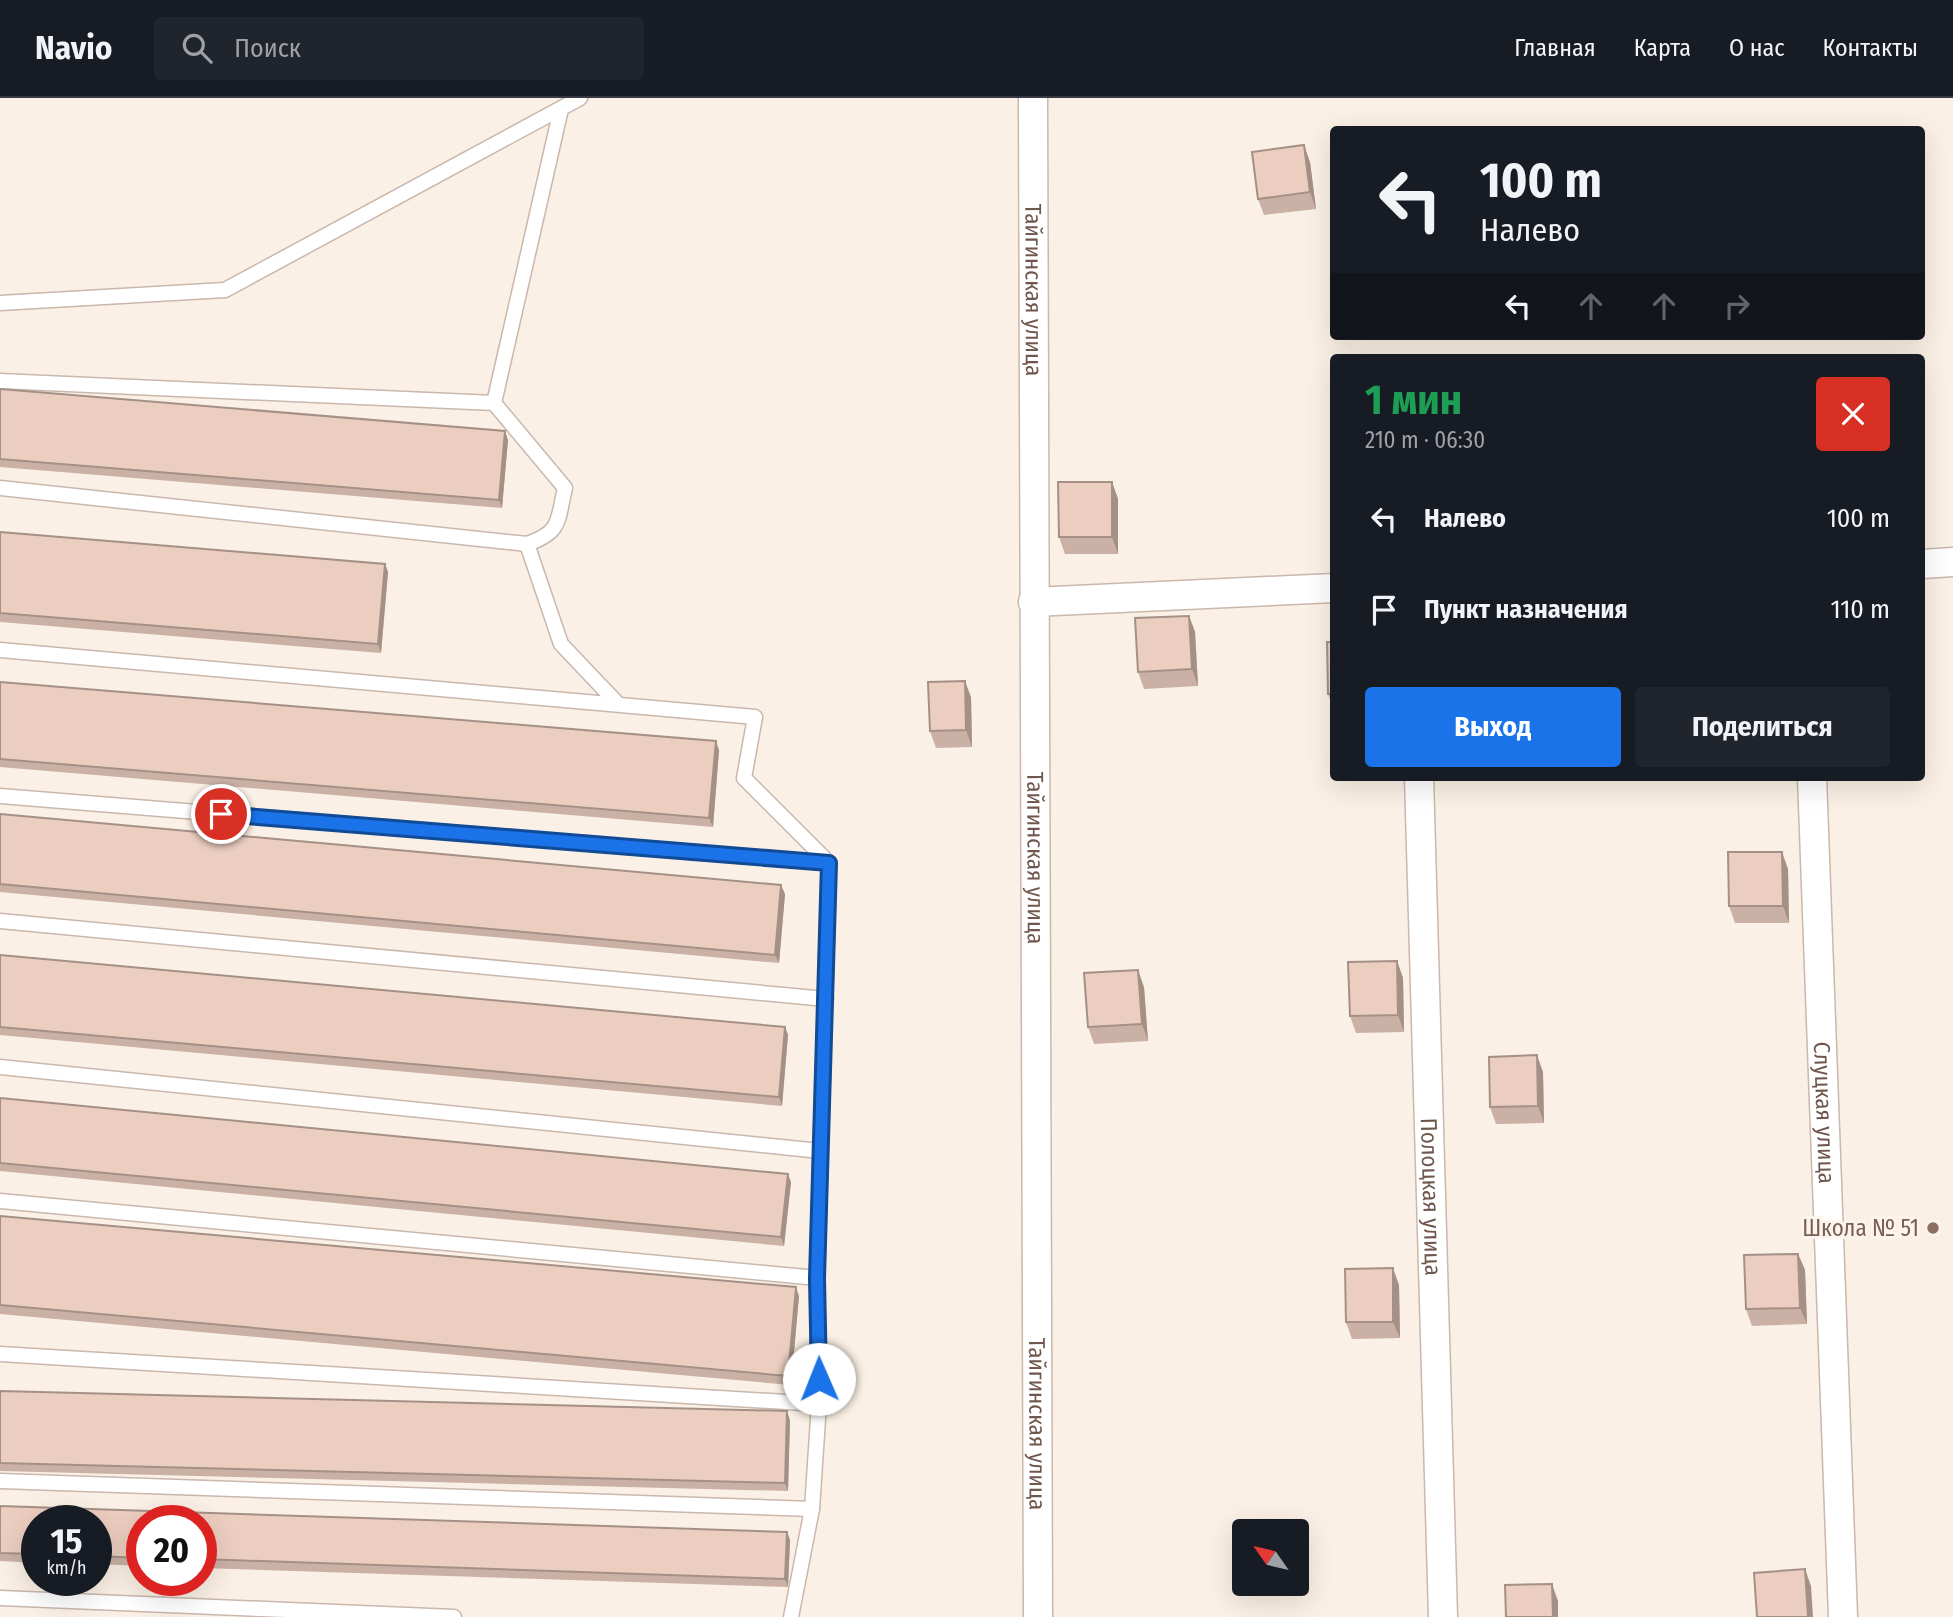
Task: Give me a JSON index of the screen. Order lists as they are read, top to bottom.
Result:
{
  "streets": {
    "street": ["Тайгинская улица", "Слуцкая улица", "Полоцкая улица"]
  },
  "places": ["Школа № 51"],
  "north": "top left",
  "page": {
    "header": "Navio",
    "search": "Поиск",
    "nav": [
      "Главная",
      "Карта",
      "О нас",
      "Контакты"
    ],
    "turn": ["100 m", "Налево"],
    "heading": ["1 мин", "210 m · 06:30"],
    "list": [
      {
        "name": "Налево",
        "value": "100 m"
      },
      {
        "name": "Пункт назначения",
        "value": "110 m"
      }
    ],
    "buttons": ["Выход", "Поделиться"],
    "speed": "15 km/h",
    "limit": "20"
  }
}
